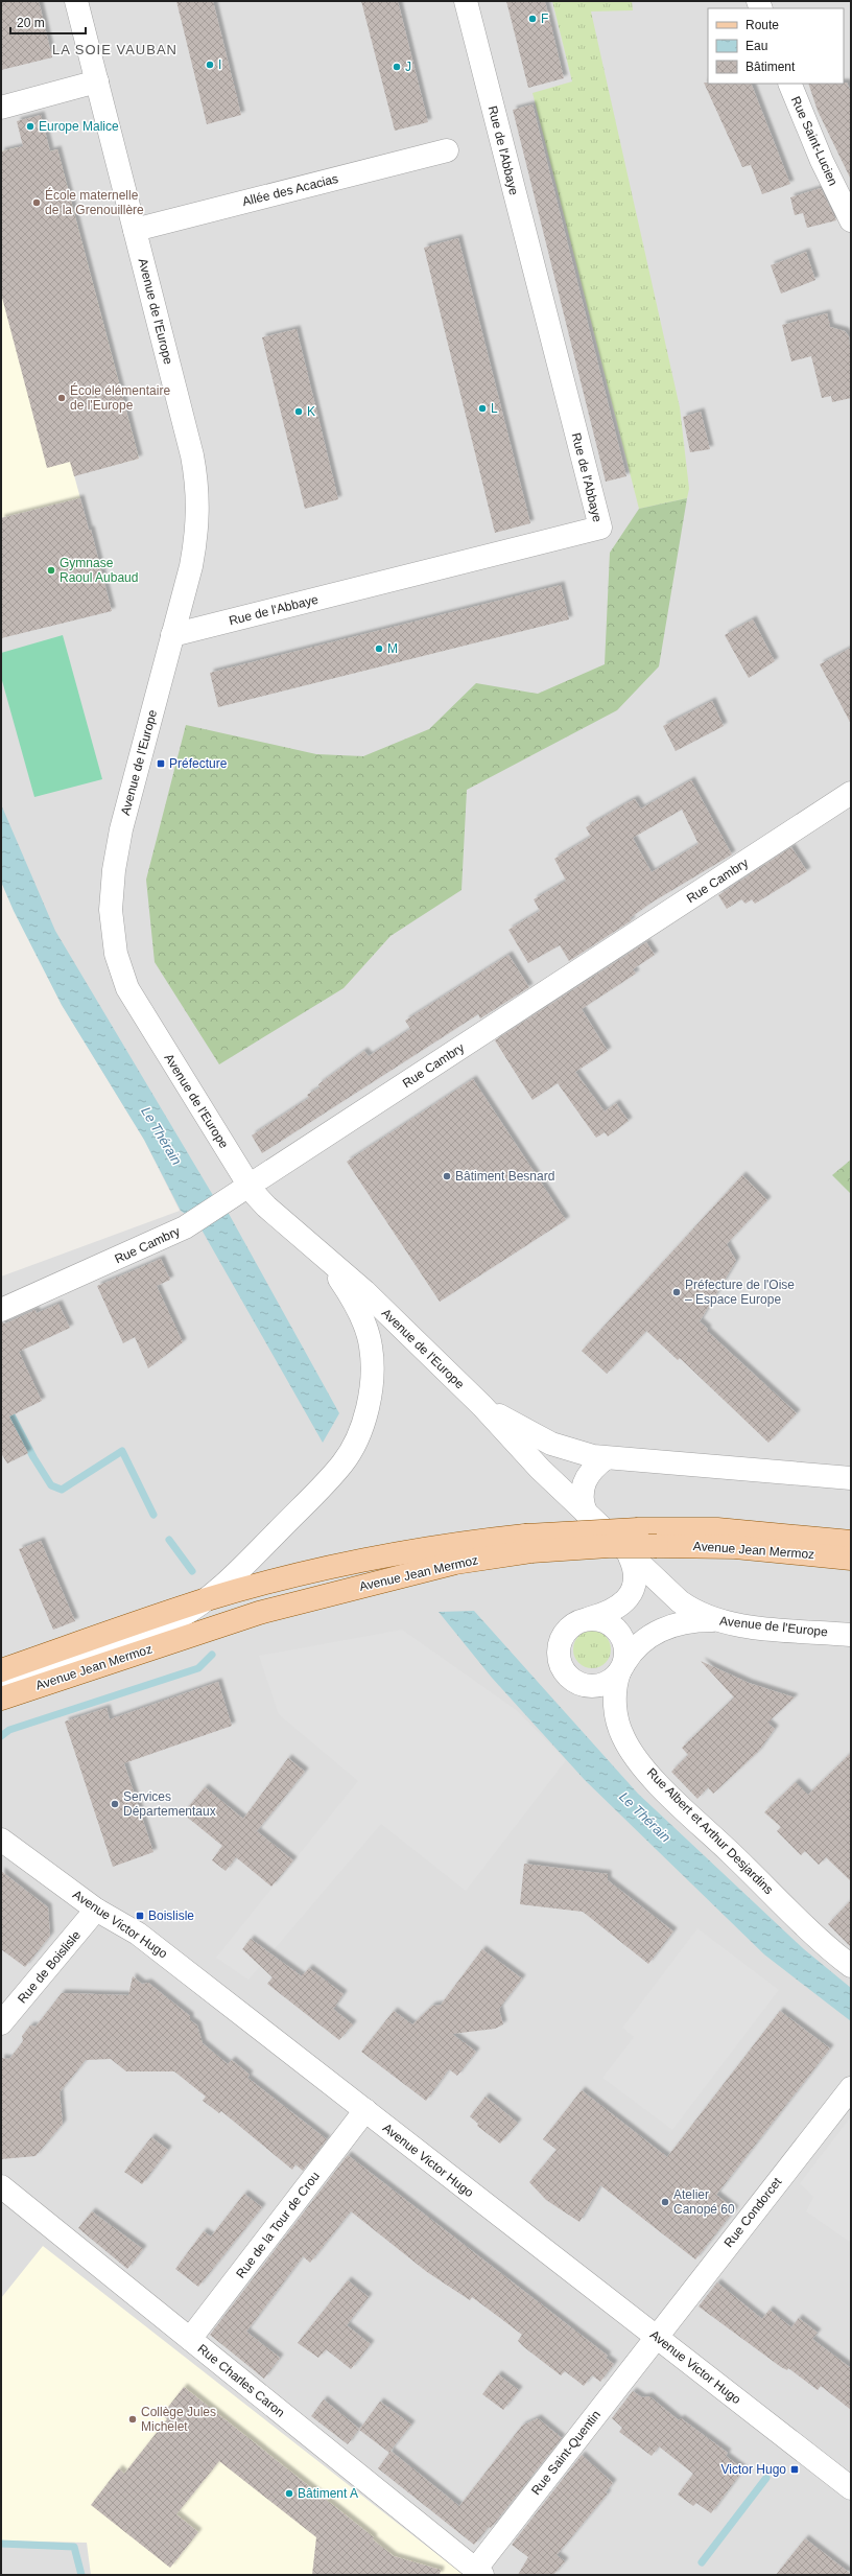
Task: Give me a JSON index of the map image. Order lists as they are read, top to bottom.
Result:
{
  "streets": {
    "main road": ["Avenue Jean Mermoz"],
    "street": [
      "Rue Saint-Lucien",
      "Rue de l'Abbaye",
      "Allée des Acacias",
      "Avenue de l'Europe",
      "Rue Cambry",
      "Rue Albert et Arthur Desjardins",
      "Avenue Victor Hugo",
      "Rue de Boislisle",
      "Rue Condorcet",
      "Rue de la Tour de Crou",
      "Rue Charles Caron",
      "Rue Saint-Quentin"
    ]
  },
  "crossings": [
    ["Rue de l'Abbaye", "Avenue de l'Europe"],
    ["Allée des Acacias", "Avenue de l'Europe"],
    ["Avenue de l'Europe", "Rue Cambry"],
    ["Avenue Victor Hugo", "Rue de Boislisle"],
    ["Avenue Victor Hugo", "Rue Condorcet"],
    ["Avenue Victor Hugo", "Rue de la Tour de Crou"],
    ["Avenue Victor Hugo", "Rue Saint-Quentin"],
    ["Rue Condorcet", "Rue Saint-Quentin"],
    ["Rue de la Tour de Crou", "Rue Charles Caron"],
    ["Rue Charles Caron", "Rue Saint-Quentin"]
  ],
  "districts": ["LA SOIE VAUBAN"],
  "water": ["Le Thérain"],
  "places": {
    "other": [
      "F",
      "I",
      "J",
      "Europe Malice",
      "École maternelle de la Grenouillère",
      "École élémentaire de l'Europe",
      "L",
      "K",
      "Gymnase Raoul Aubaud",
      "M",
      "Bâtiment Besnard",
      "Préfecture de l'Oise – Espace Europe",
      "Services Départementaux",
      "Atelier Canopé 60",
      "Collège Jules Michelet",
      "Bâtiment A"
    ],
    "transit": ["Préfecture", "Boislisle", "Victor Hugo"]
  },
  "legend": ["Route", "Eau", "Bâtiment"],
  "scale_bar": "20 m"
}
